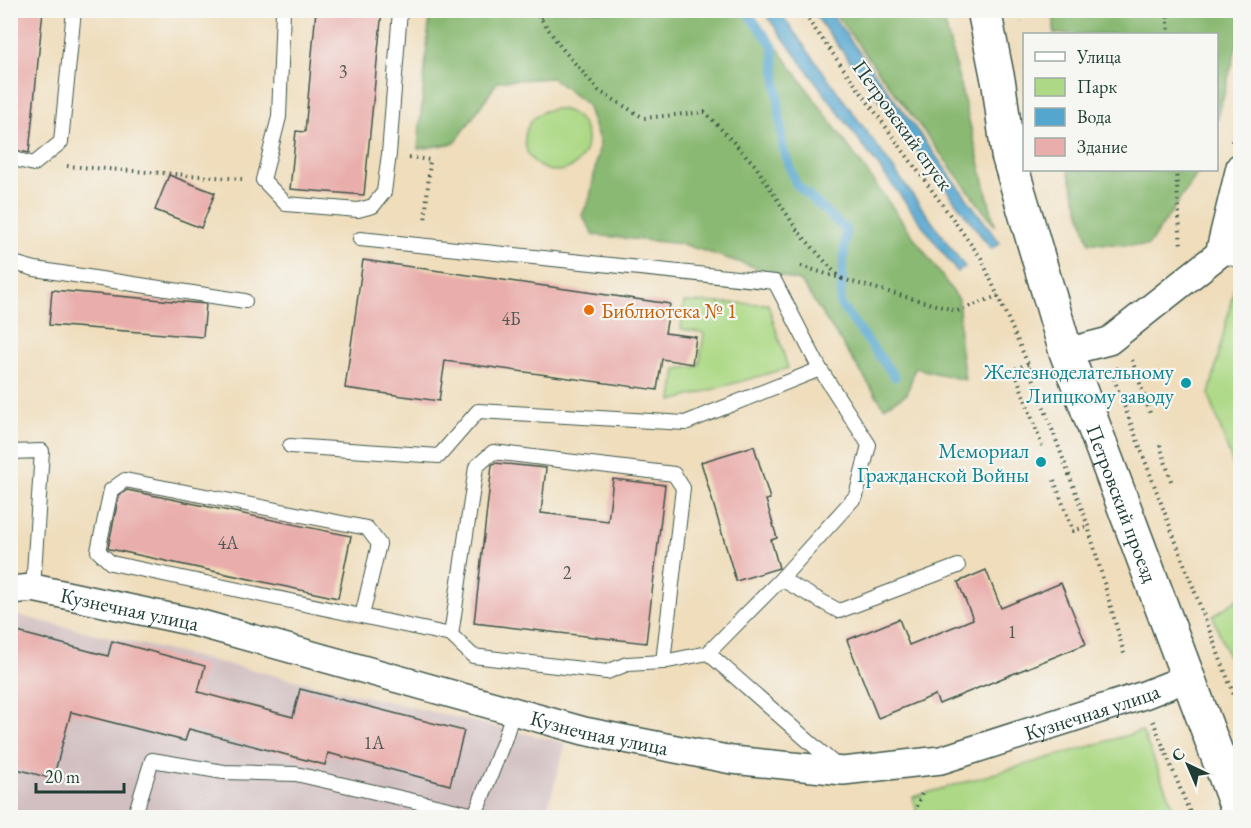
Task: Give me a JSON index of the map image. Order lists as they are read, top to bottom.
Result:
{
  "streets": {
    "street": ["Петровский проезд", "Кузнечная улица"],
    "path": ["Петровский спуск"]
  },
  "crossings": [
    ["Петровский проезд", "Кузнечная улица"]
  ],
  "places": ["Библиотека № 1", "Железноделательному Липцкому заводу", "Мемориал Гражданской Войны"],
  "house_numbers": [
    "3",
    "4Б",
    "4А",
    "2",
    "1",
    "1А"
  ],
  "legend": [
    "Улица",
    "Парк",
    "Вода",
    "Здание"
  ],
  "scale_bar": "20 m",
  "north": "top left"
}
